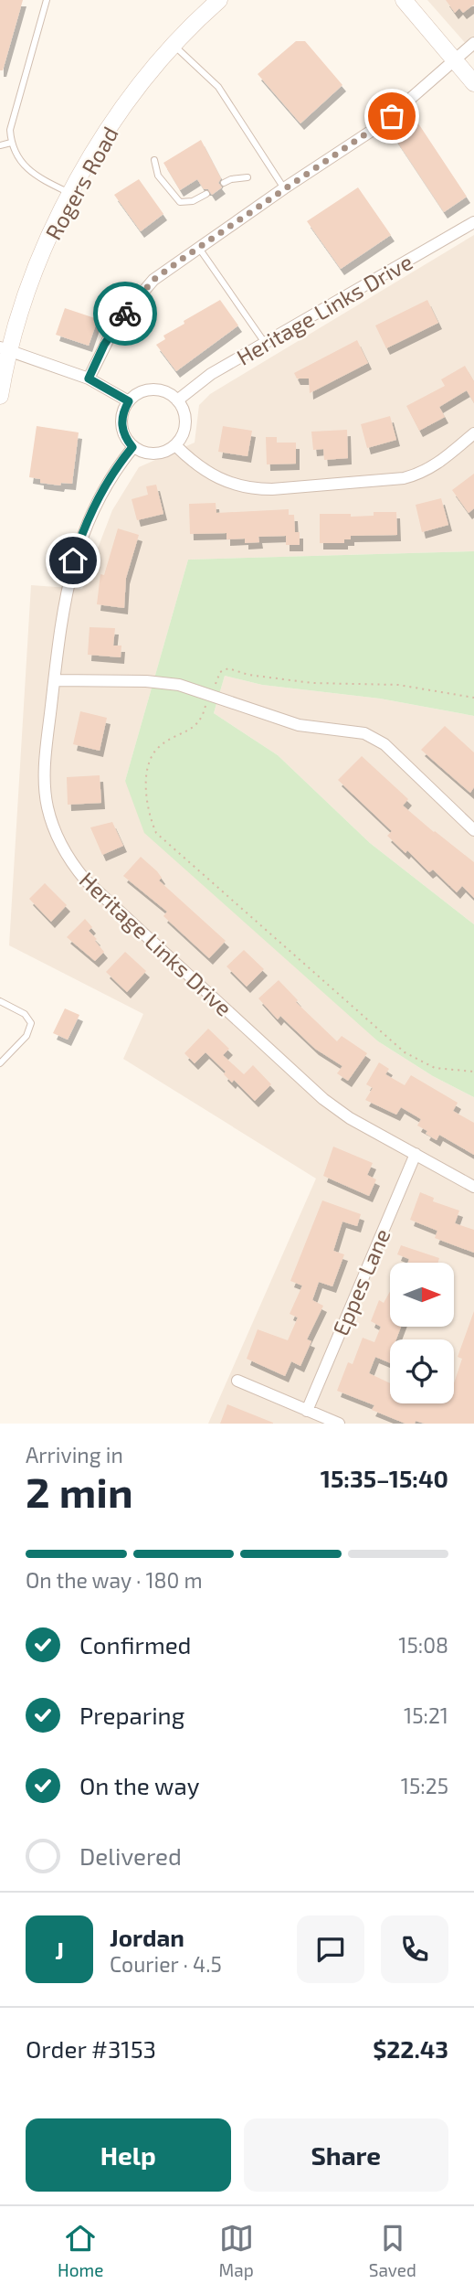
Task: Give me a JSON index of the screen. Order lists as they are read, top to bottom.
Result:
{
  "streets": {
    "main road": ["Rogers Road"],
    "street": ["Heritage Links Drive", "Eppes Lane"]
  },
  "crossings": [
    ["Heritage Links Drive", "Eppes Lane"]
  ],
  "north": "right",
  "page": {
    "heading": ["2 min", "Arriving in", "15:35–15:40"],
    "panel": [
      "Jordan",
      "Courier · 4.5",
      "Order #3153",
      "$22.43"
    ],
    "bar": "On the way · 180 m",
    "list": [
      ["Confirmed", "15:08"],
      ["Preparing", "15:21"],
      ["On the way", "15:25"],
      "Delivered"
    ],
    "round": "J",
    "buttons": ["Help", "Share"],
    "tabs": ["Home", "Map", "Saved"]
  }
}
